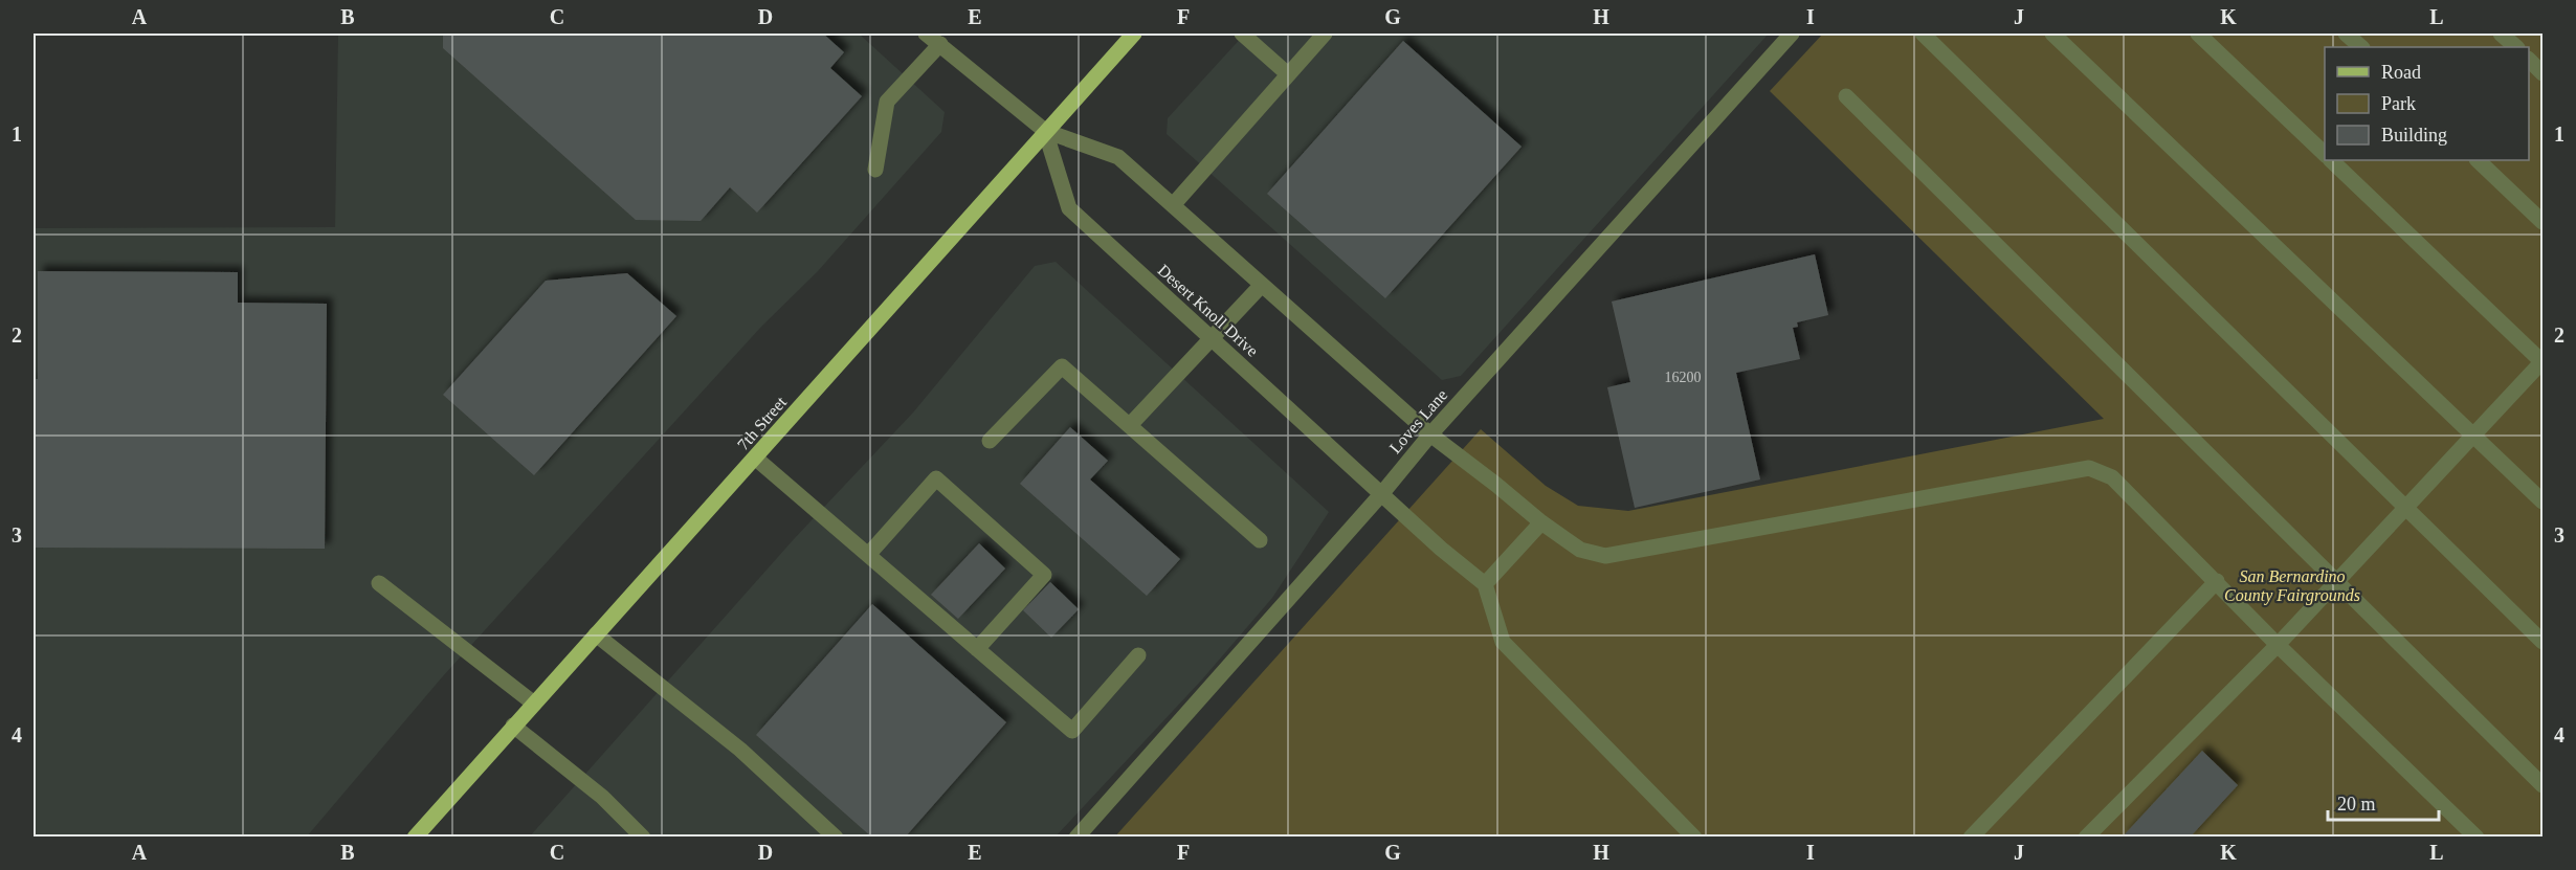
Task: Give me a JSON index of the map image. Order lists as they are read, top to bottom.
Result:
{
  "streets": {
    "main road": ["7th Street"],
    "street": ["Desert Knoll Drive", "Loves Lane"]
  },
  "crossings": [
    ["Desert Knoll Drive", "Loves Lane"],
    ["Desert Knoll Drive", "7th Street"]
  ],
  "parks": ["San Bernardino County Fairgrounds"],
  "house_numbers": ["16200"],
  "legend": ["Road", "Park", "Building"],
  "scale_bar": "20 m",
  "grid": {
    "columns": [
      "A",
      "B",
      "C",
      "D",
      "E",
      "F",
      "G",
      "H",
      "I",
      "J",
      "K",
      "L"
    ],
    "rows": [
      "1",
      "2",
      "3",
      "4"
    ]
  }
}
